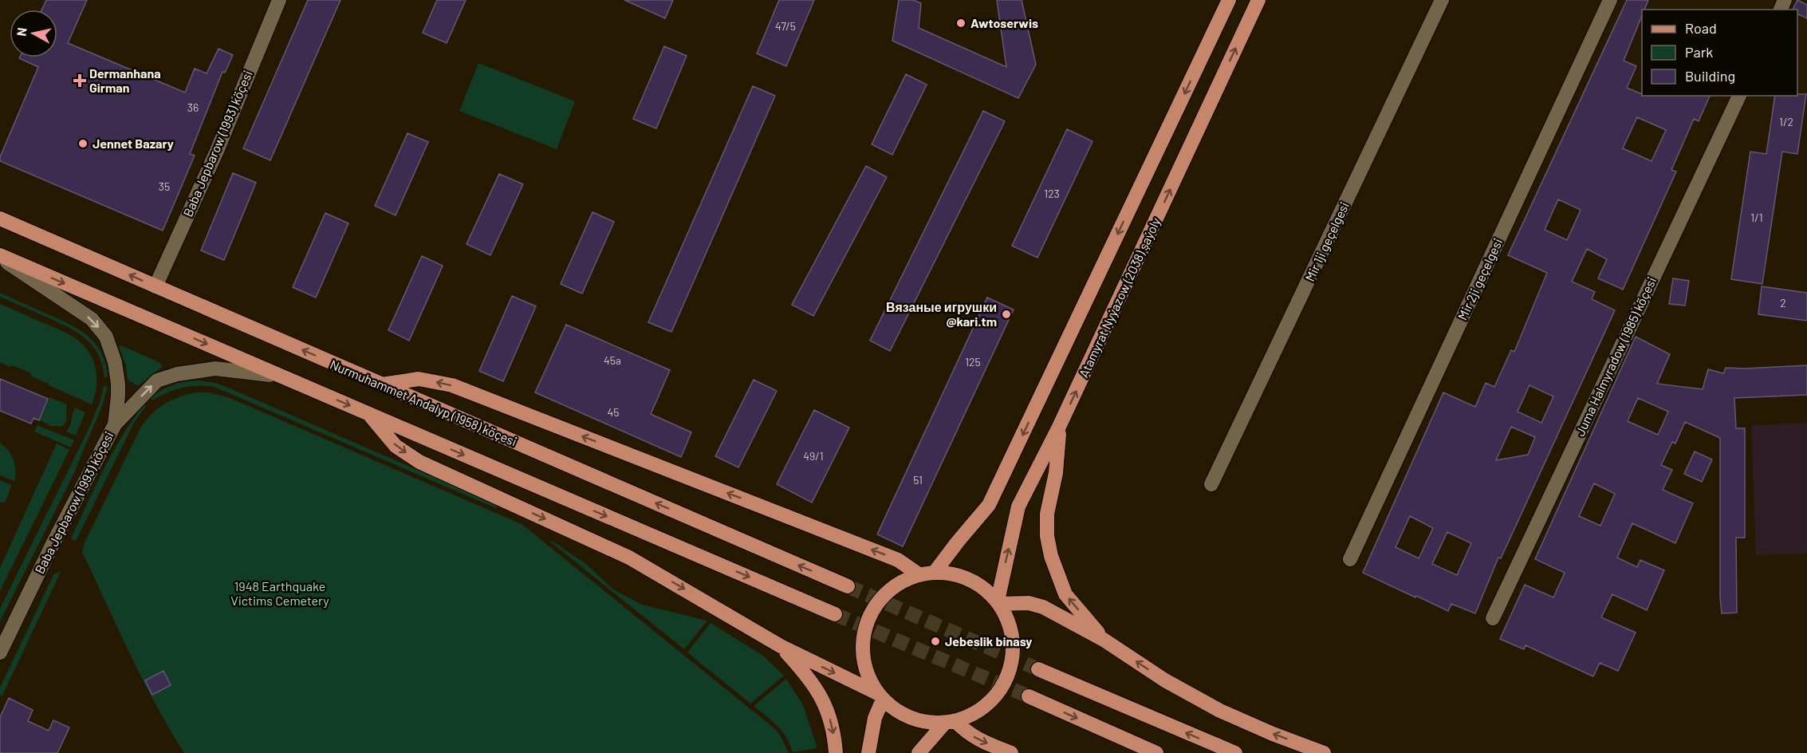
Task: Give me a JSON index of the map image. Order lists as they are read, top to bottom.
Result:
{
  "streets": {
    "main road": ["Atamyrat Nyýazow (2038) şaýoly", "Nurmuhammet Andalyp (1958) köçesi"],
    "street": [
      "Baba Jepbarow (1993) köçesi",
      "Mir 1ji geçelgesi",
      "Mir 2ji geçelgesi",
      "Juma Halmyradow (1985) köçesi"
    ]
  },
  "crossings": [
    ["Baba Jepbarow (1993) köçesi", "Nurmuhammet Andalyp (1958) köçesi"]
  ],
  "parks": ["1948 Earthquake Victims Cemetery"],
  "places": {
    "other": [
      "Awtoserwis",
      "Jennet Bazary",
      "Вязаные игрушки @kari.tm",
      "Jebeslik binasy"
    ],
    "health": ["Dermanhana Girman"]
  },
  "house_numbers": [
    "47/5",
    "36",
    "1/2",
    "35",
    "123",
    "1/1",
    "2",
    "45a",
    "125",
    "45",
    "49/1",
    "51"
  ],
  "legend": ["Road", "Park", "Building"],
  "north": "left"
}
